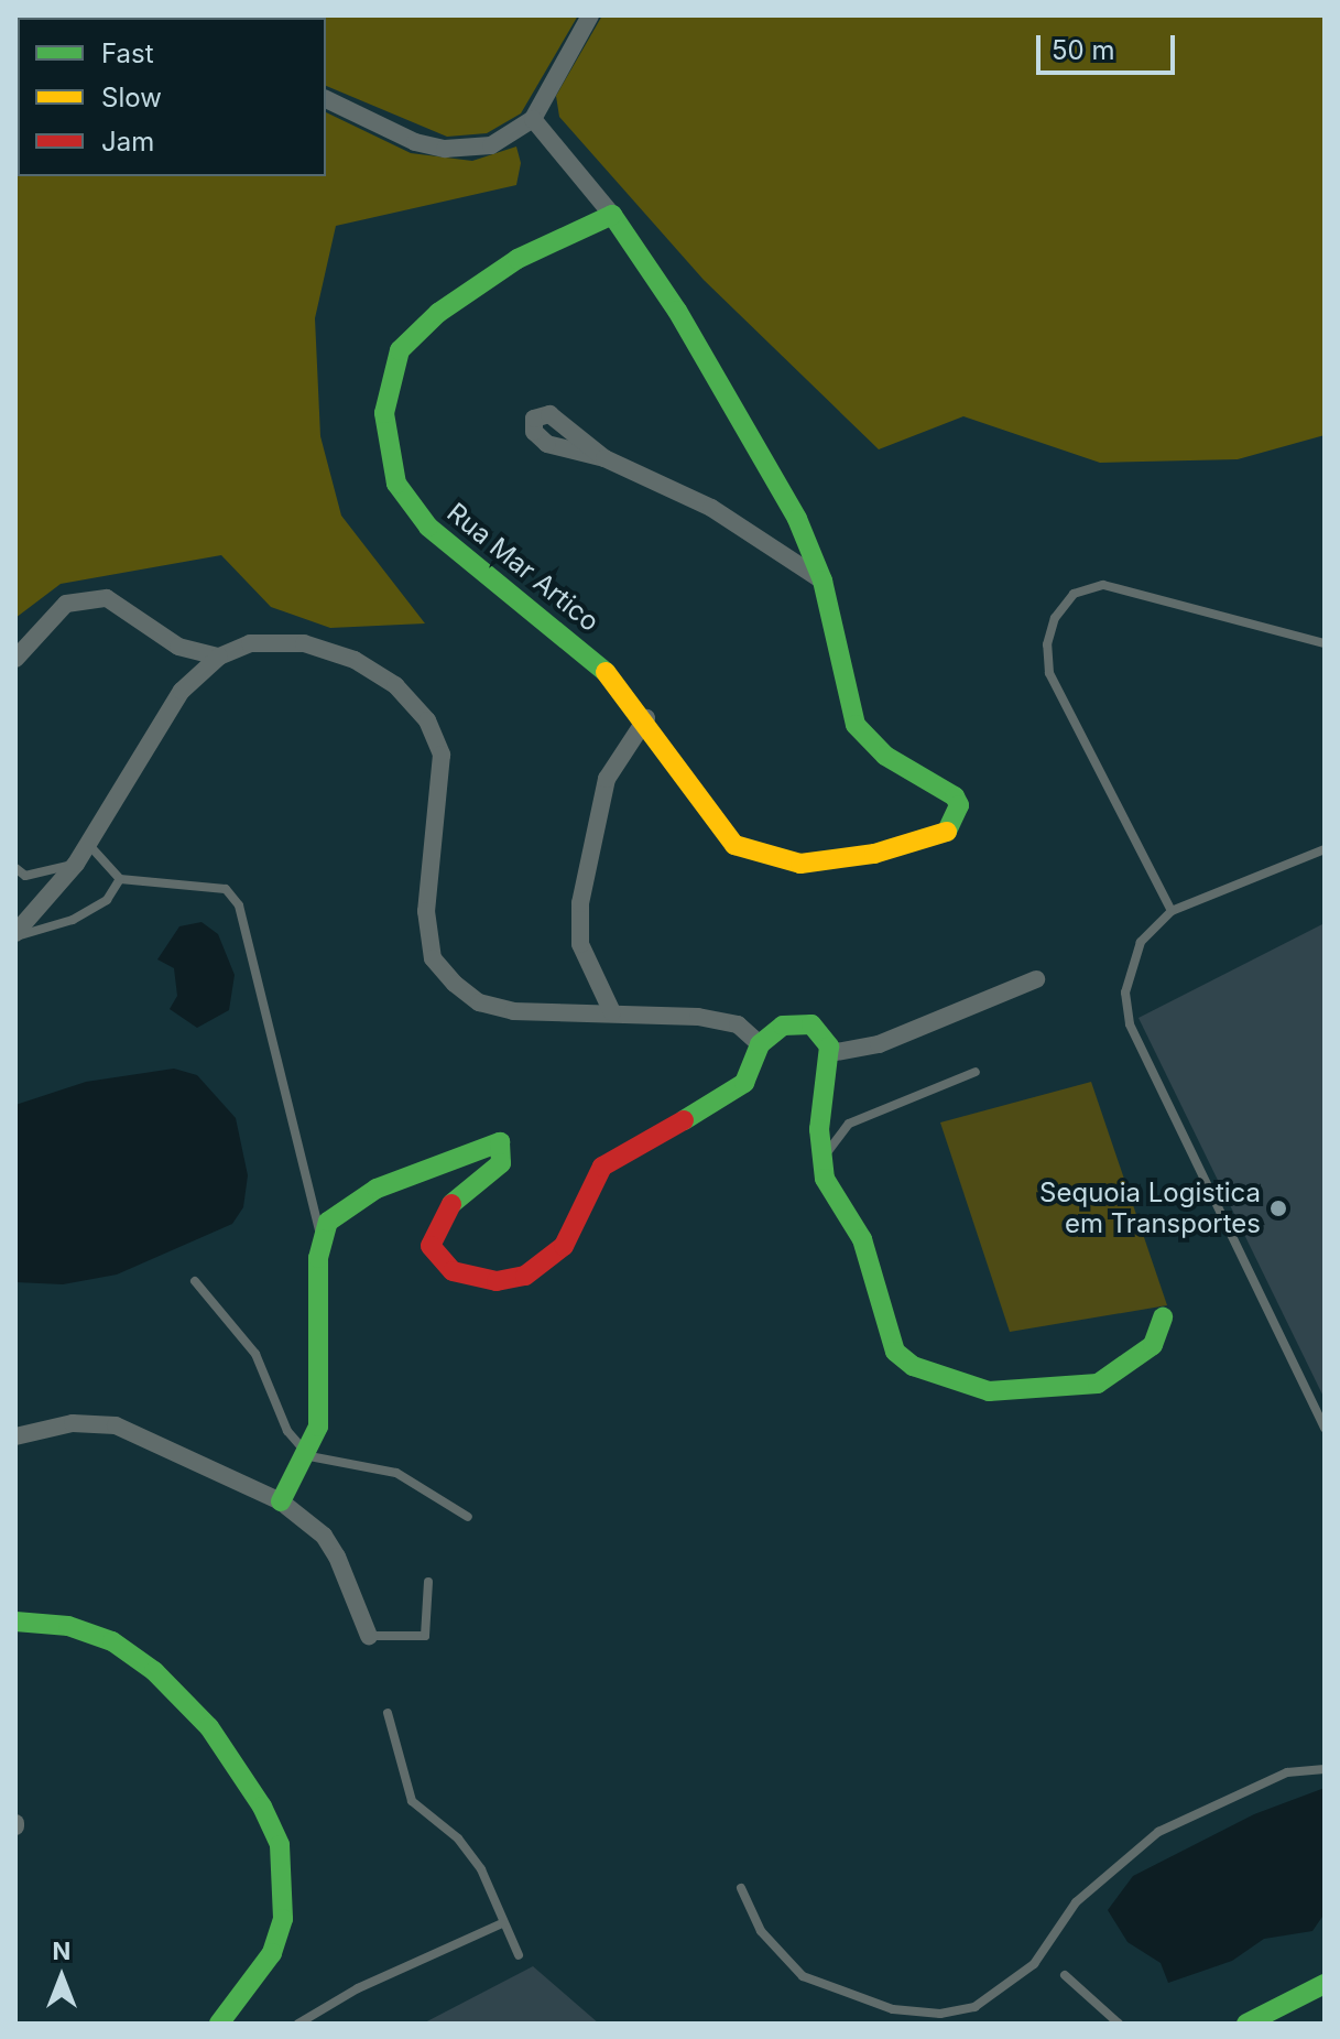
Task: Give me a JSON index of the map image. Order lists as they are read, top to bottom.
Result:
{
  "streets": {
    "street": ["Rua Mar Artico"]
  },
  "places": ["Sequoia Logistica em Transportes"],
  "legend": ["Fast", "Slow", "Jam"],
  "scale_bar": "50 m",
  "north": "top"
}
